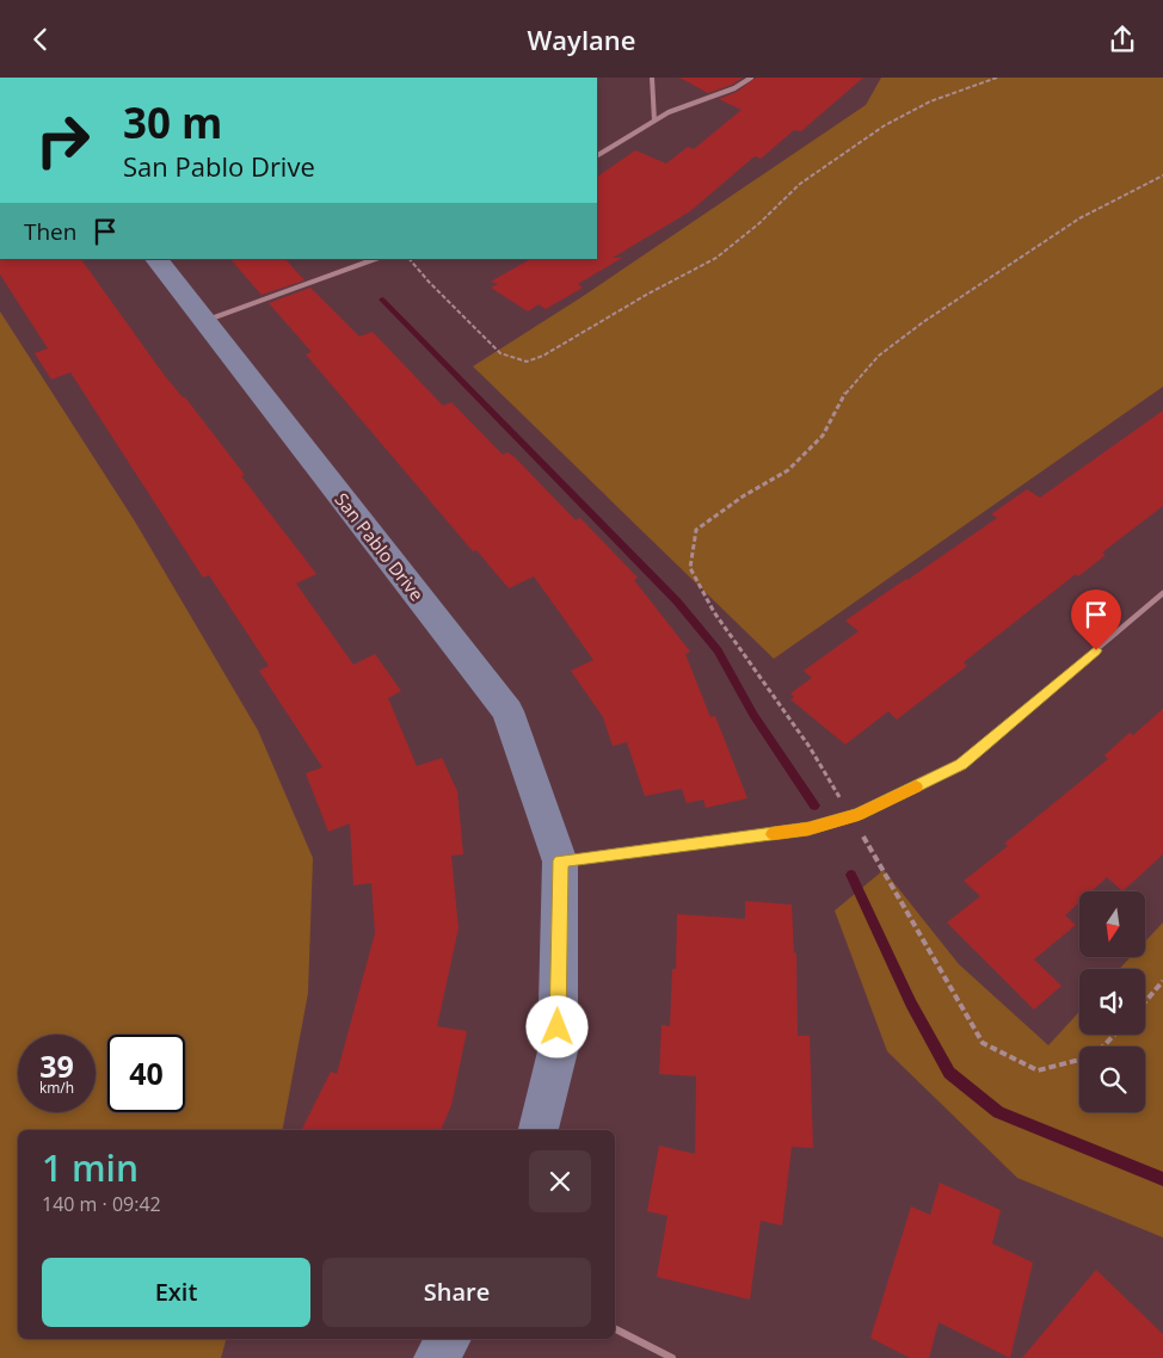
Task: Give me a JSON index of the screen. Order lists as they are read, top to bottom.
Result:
{
  "streets": {
    "street": ["San Pablo Drive"]
  },
  "north": "bottom",
  "page": {
    "header": "Waylane",
    "turn": ["30 m", "San Pablo Drive"],
    "then": "Then",
    "speed": "39 km/h",
    "limit": "40",
    "heading": ["1 min", "140 m · 09:42"],
    "buttons": ["Exit", "Share"]
  }
}
